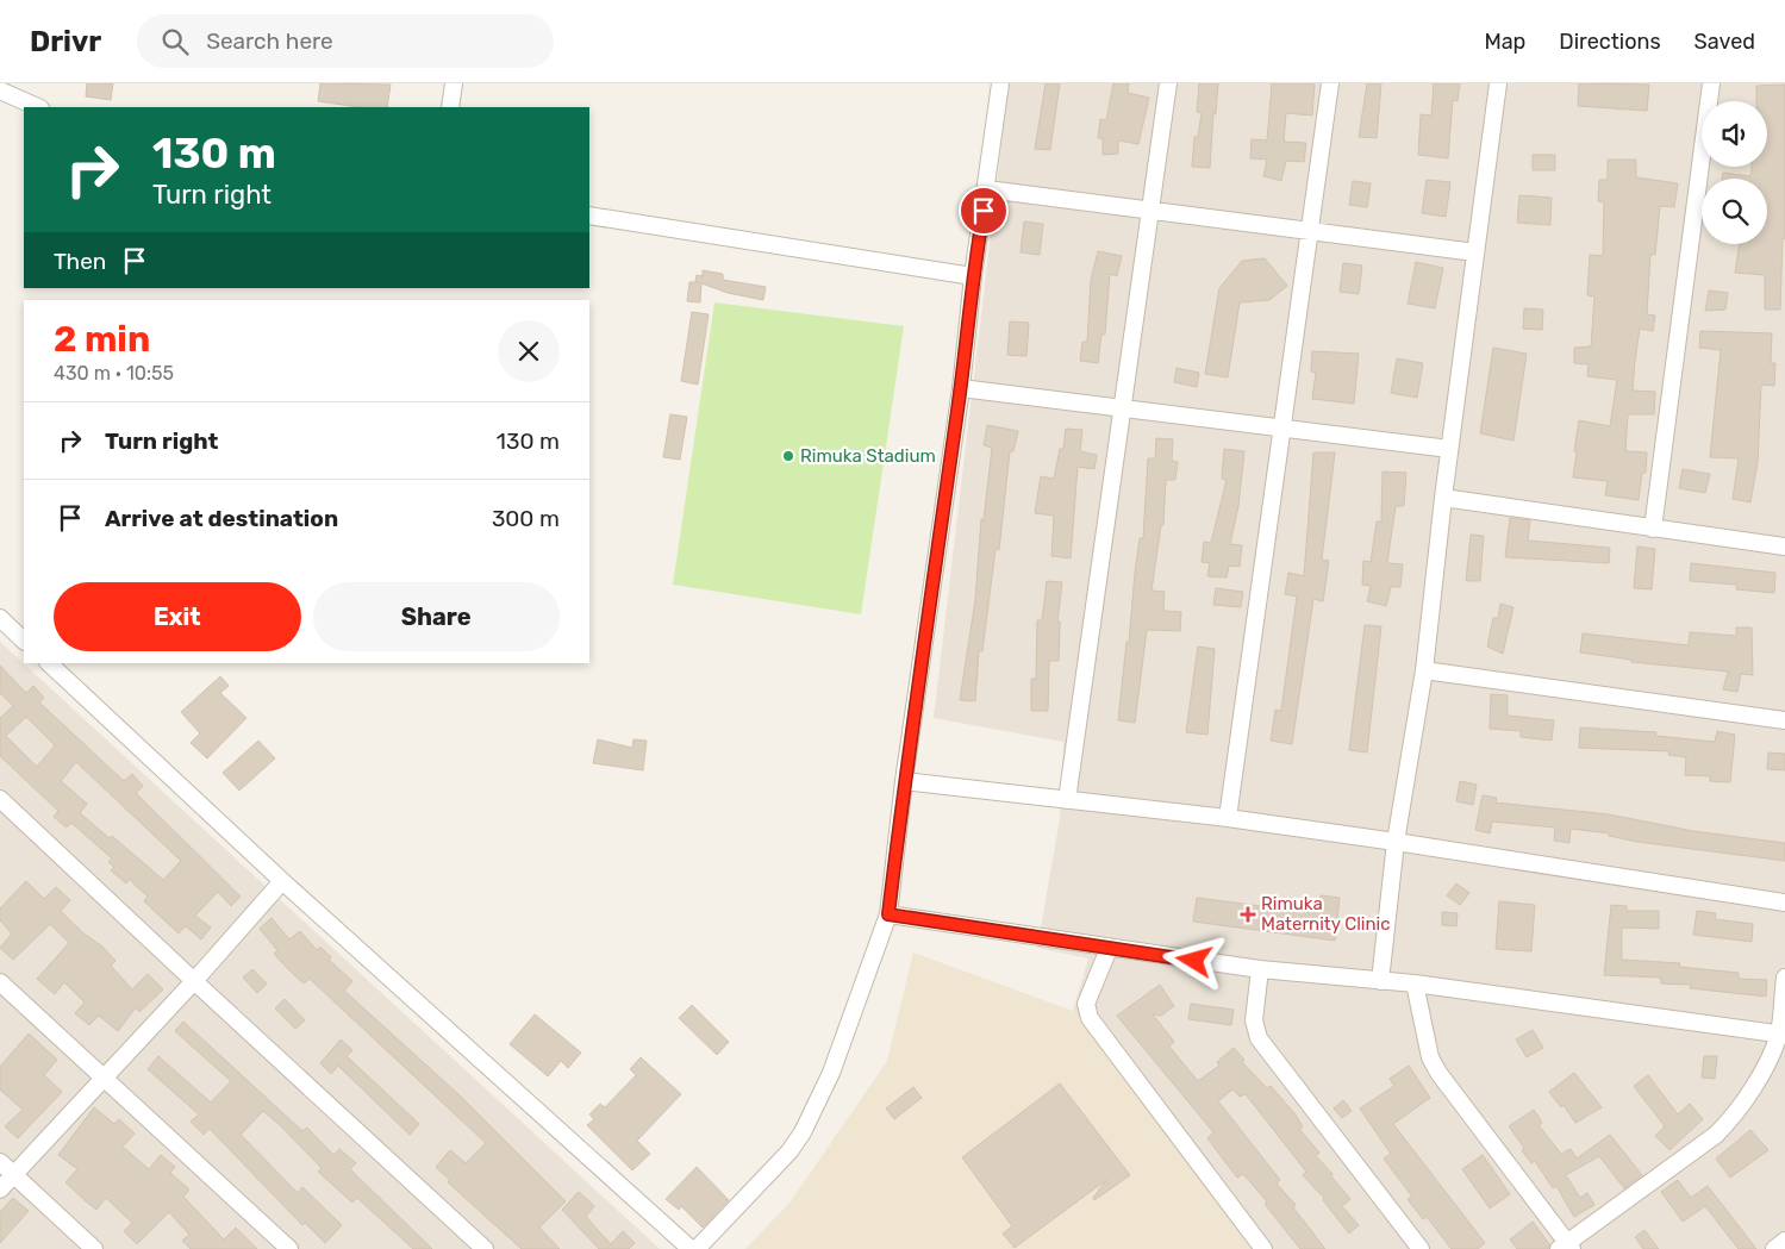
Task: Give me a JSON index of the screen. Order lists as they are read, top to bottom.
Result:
{
  "places": {
    "other": ["Rimuka Stadium"],
    "health": ["Rimuka Maternity Clinic"]
  },
  "page": {
    "header": "Drivr",
    "search": "Search here",
    "nav": ["Map", "Directions", "Saved"],
    "turn": ["130 m", "Turn right"],
    "then": "Then",
    "heading": ["2 min", "430 m · 10:55"],
    "list": [
      {
        "name": "Turn right",
        "value": "130 m"
      },
      {
        "name": "Arrive at destination",
        "value": "300 m"
      }
    ],
    "buttons": ["Exit", "Share"]
  }
}
